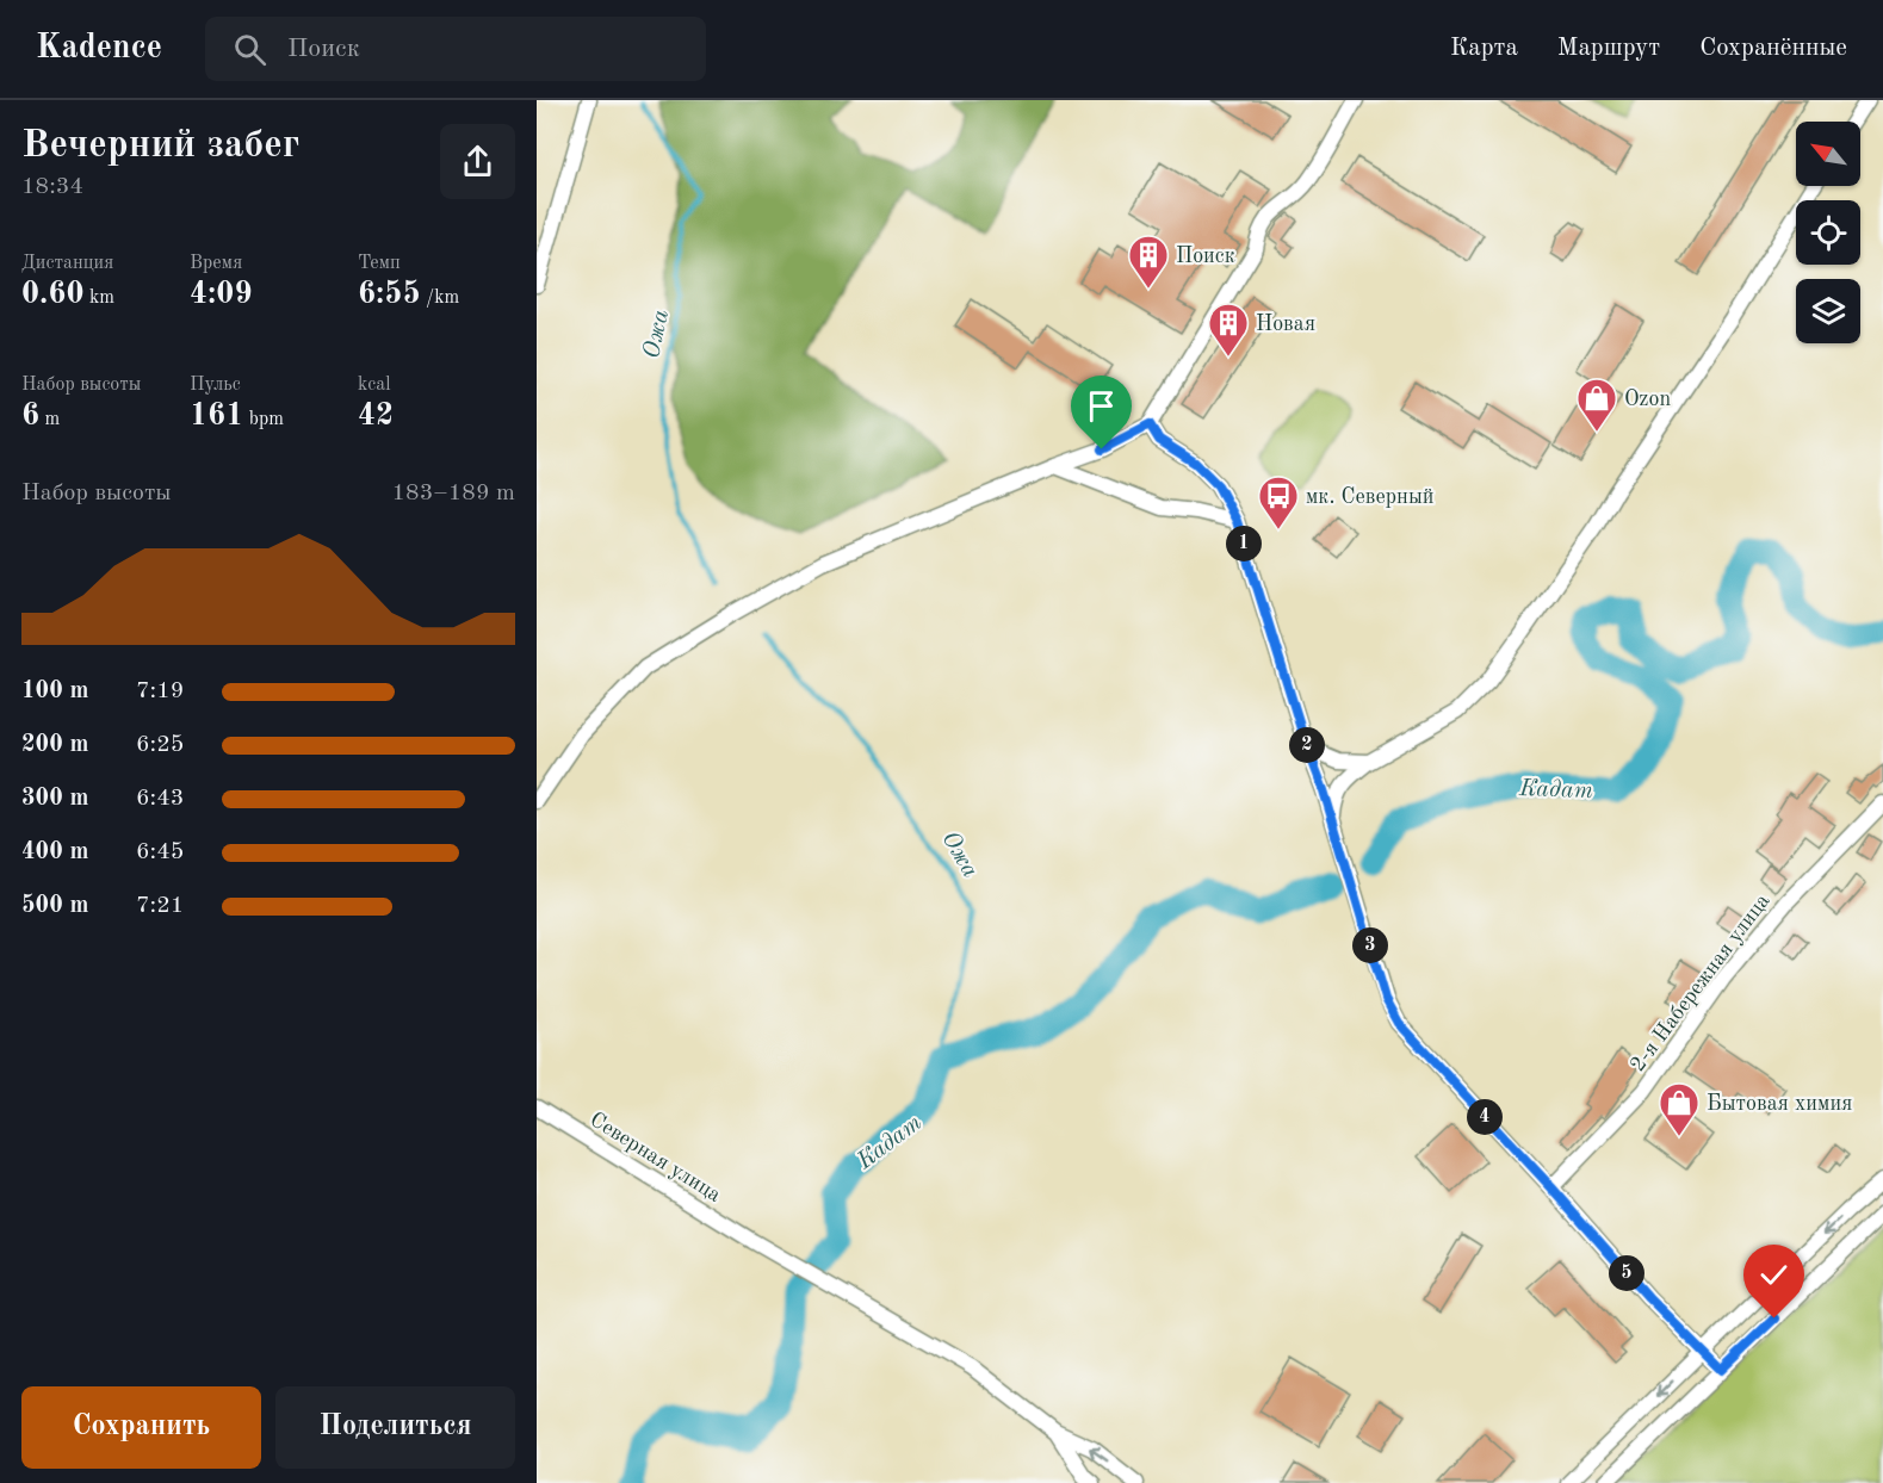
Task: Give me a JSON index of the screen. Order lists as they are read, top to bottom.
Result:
{
  "streets": {
    "street": ["2-я Набережная улица", "Северная улица"]
  },
  "water": ["Ожа", "Кадат"],
  "places": {
    "building": ["Поиск", "Новая"],
    "shop": ["Ozon", "Бытовая химия"],
    "bus stop": ["мк. Северный"]
  },
  "north": "top left",
  "page": {
    "header": "Kadence",
    "search": "Поиск",
    "nav": ["Карта", "Маршрут", "Сохранённые"],
    "heading": ["Вечерний забег", "18:34"],
    "stats": [
      ["Дистанция", "0.60 km"],
      ["Время", "4:09"],
      ["Темп", "6:55 /km"],
      ["Набор высоты", "6 m"],
      ["Пульс", "161 bpm"],
      ["kcal", "42"]
    ],
    "chart": ["Набор высоты", "183–189 m"],
    "pins": [
      "1",
      "2",
      "3",
      "4",
      "5"
    ],
    "list": [
      {
        "name": "100 m",
        "note": "7:19"
      },
      {
        "name": "200 m",
        "note": "6:25"
      },
      {
        "name": "300 m",
        "note": "6:43"
      },
      {
        "name": "400 m",
        "note": "6:45"
      },
      {
        "name": "500 m",
        "note": "7:21"
      }
    ],
    "buttons": ["Сохранить", "Поделиться"]
  }
}
